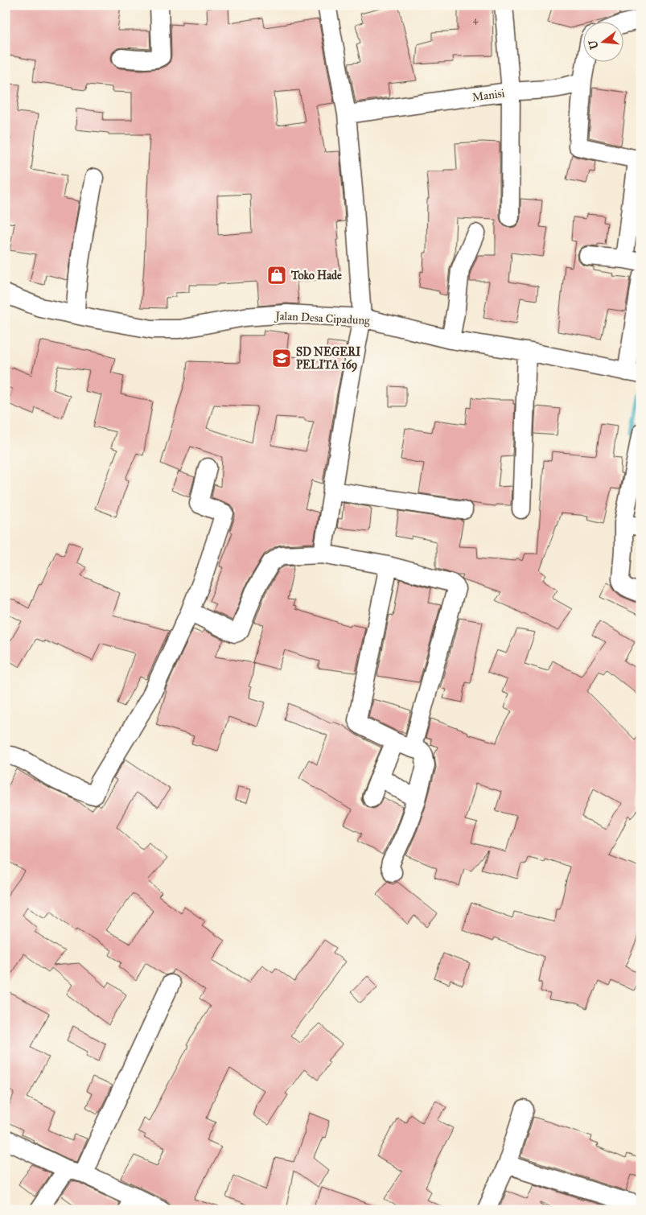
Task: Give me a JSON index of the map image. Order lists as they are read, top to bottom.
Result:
{
  "streets": {
    "street": ["Manisi", "Jalan Desa Cipadung"]
  },
  "places": {
    "shop": ["Toko Hade"],
    "school or university": ["SD NEGERI PELITA 169"]
  },
  "house_numbers": ["4"],
  "north": "left"
}
